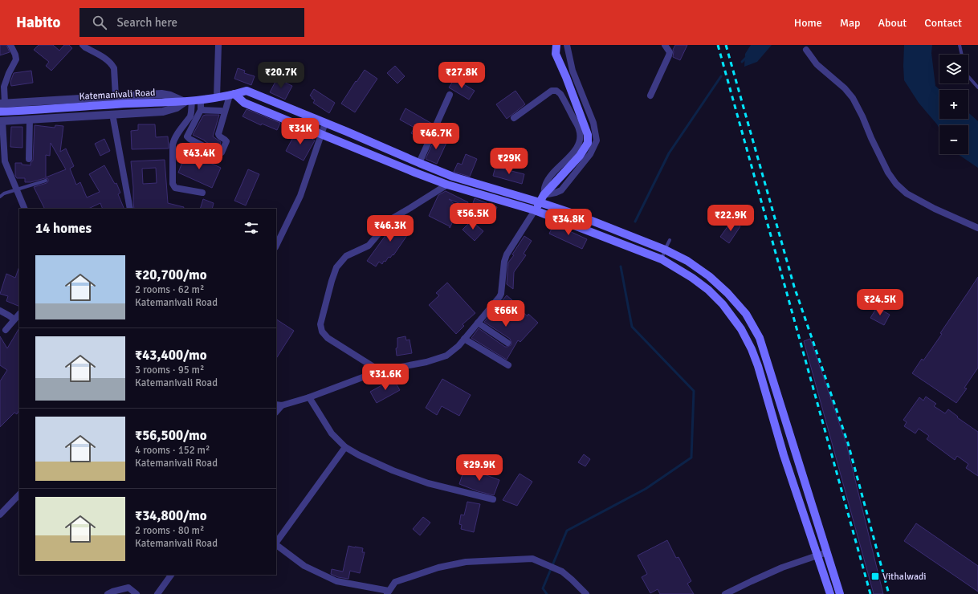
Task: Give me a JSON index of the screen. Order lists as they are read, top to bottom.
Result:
{
  "streets": {
    "main road": ["Katemanivali Road"]
  },
  "places": {
    "transit": ["Vithalwadi"]
  },
  "page": {
    "header": "Habito",
    "search": "Search here",
    "nav": [
      "Home",
      "Map",
      "About",
      "Contact"
    ],
    "map_buttons": ["+", "−"],
    "price": [
      "₹20.7K",
      "₹27.8K",
      "₹31K",
      "₹46.7K",
      "₹43.4K",
      "₹29K",
      "₹56.5K",
      "₹22.9K",
      "₹34.8K",
      "₹46.3K",
      "₹24.5K",
      "₹66K",
      "₹31.6K",
      "₹29.9K"
    ],
    "heading": "14 homes",
    "list": [
      {
        "name": "₹20,700/mo",
        "note": "2 rooms · 62 m² · Katemanivali Road"
      },
      {
        "name": "₹43,400/mo",
        "note": "3 rooms · 95 m² · Katemanivali Road"
      },
      {
        "name": "₹56,500/mo",
        "note": "4 rooms · 152 m² · Katemanivali Road"
      },
      {
        "name": "₹34,800/mo",
        "note": "2 rooms · 80 m² · Katemanivali Road"
      }
    ]
  }
}
